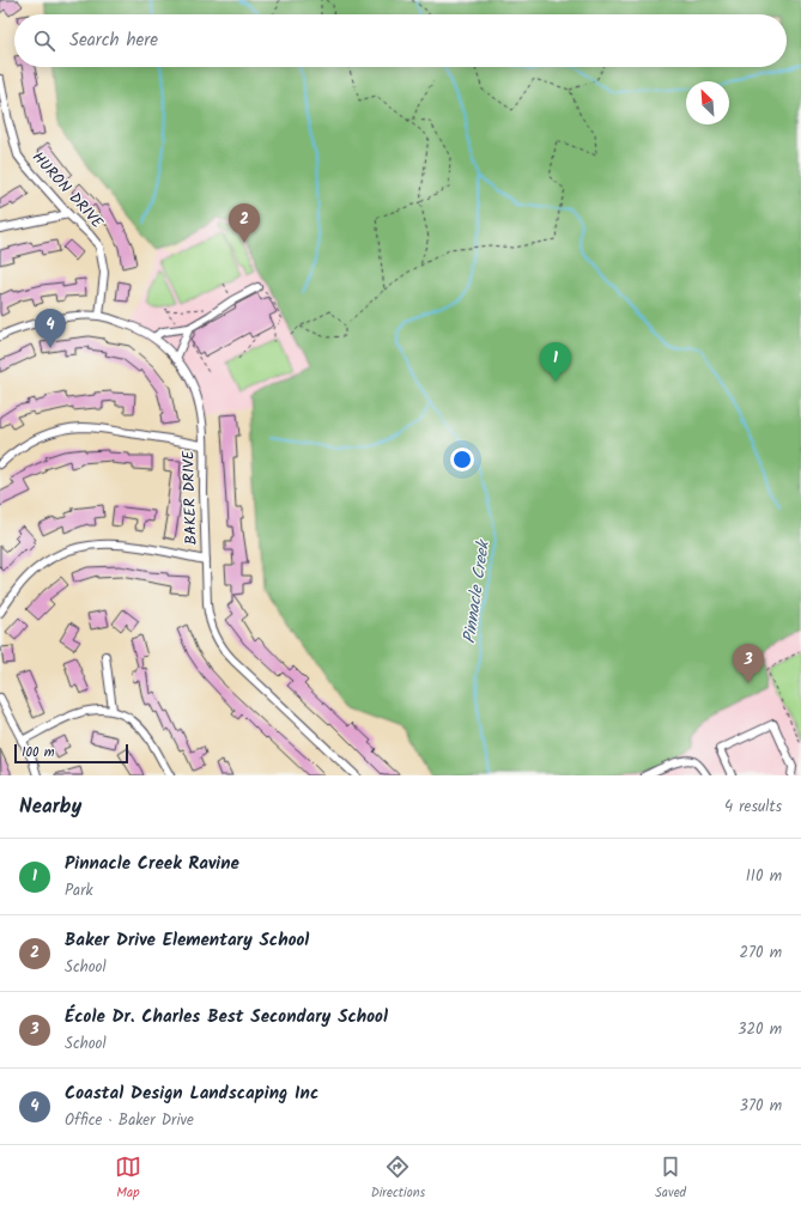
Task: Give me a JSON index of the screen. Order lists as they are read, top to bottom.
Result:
{
  "streets": {
    "street": ["HURON DRIVE", "BAKER DRIVE"]
  },
  "crossings": [
    ["HURON DRIVE", "BAKER DRIVE"]
  ],
  "water": ["Pinnacle Creek"],
  "scale_bar": "100 m",
  "north": "top left",
  "page": {
    "search": "Search here",
    "pins": [
      "2",
      "4",
      "1",
      "3"
    ],
    "scale": "100 m",
    "heading": ["Nearby", "4 results"],
    "list": [
      {
        "mark": "1",
        "name": "Pinnacle Creek Ravine",
        "note": "Park",
        "value": "110 m"
      },
      {
        "mark": "2",
        "name": "Baker Drive Elementary School",
        "note": "School",
        "value": "270 m"
      },
      {
        "mark": "3",
        "name": "École Dr. Charles Best Secondary School",
        "note": "School",
        "value": "320 m"
      },
      {
        "mark": "4",
        "name": "Coastal Design Landscaping Inc",
        "note": "Office · Baker Drive",
        "value": "370 m"
      }
    ],
    "nav": ["Map", "Directions", "Saved"]
  }
}
